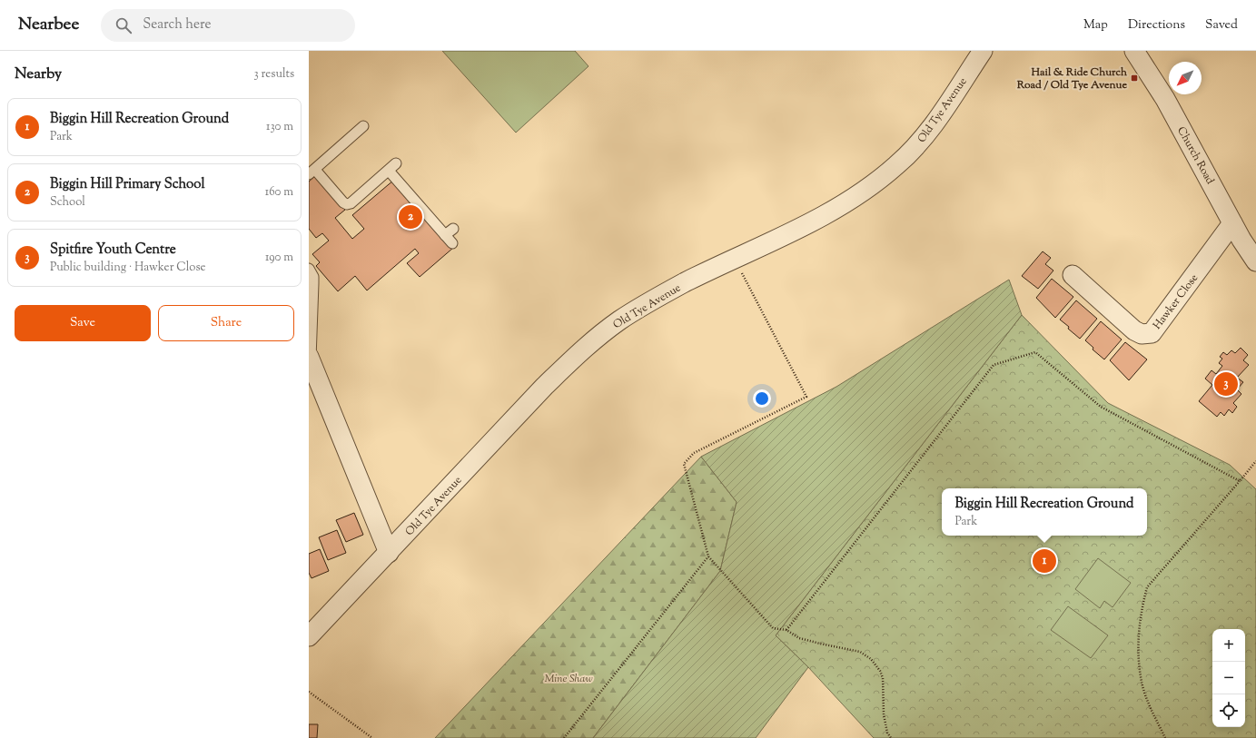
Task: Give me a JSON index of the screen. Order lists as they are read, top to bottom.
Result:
{
  "streets": {
    "street": ["Old Tye Avenue", "Church Road", "Hawker Close"]
  },
  "crossings": [
    ["Church Road", "Hawker Close"]
  ],
  "parks": ["Mine Shaw"],
  "places": {
    "transit": ["Hail & Ride Church Road / Old Tye Avenue"]
  },
  "north": "bottom left",
  "page": {
    "header": "Nearbee",
    "search": "Search here",
    "nav": ["Map", "Directions", "Saved"],
    "heading": ["Nearby", "3 results"],
    "list": [
      {
        "mark": "1",
        "name": "Biggin Hill Recreation Ground",
        "note": "Park",
        "value": "130 m"
      },
      {
        "mark": "2",
        "name": "Biggin Hill Primary School",
        "note": "School",
        "value": "160 m"
      },
      {
        "mark": "3",
        "name": "Spitfire Youth Centre",
        "note": "Public building · Hawker Close",
        "value": "190 m"
      }
    ],
    "pins": ["2", "3", "1"],
    "buttons": ["Save", "Share"],
    "popup": ["Biggin Hill Recreation Ground", "Park"],
    "map_buttons": ["+", "−"]
  }
}
